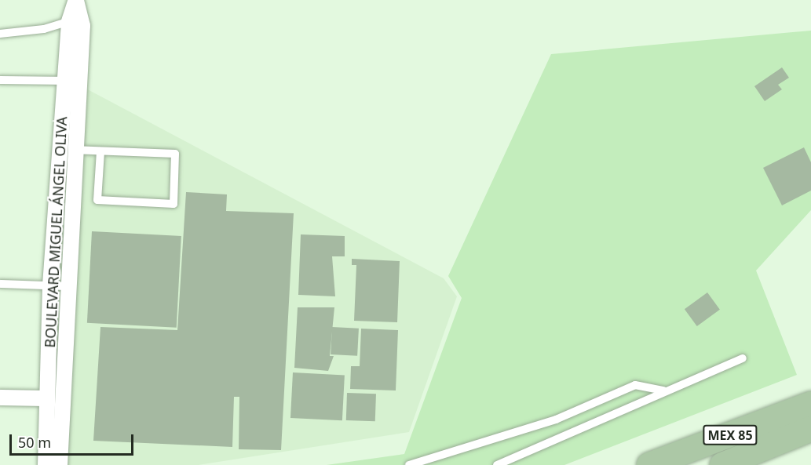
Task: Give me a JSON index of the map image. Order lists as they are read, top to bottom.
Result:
{
  "streets": {
    "main road": ["MEX 85"],
    "street": ["BOULEVARD MIGUEL ÁNGEL OLIVA"]
  },
  "scale_bar": "50 m"
}
